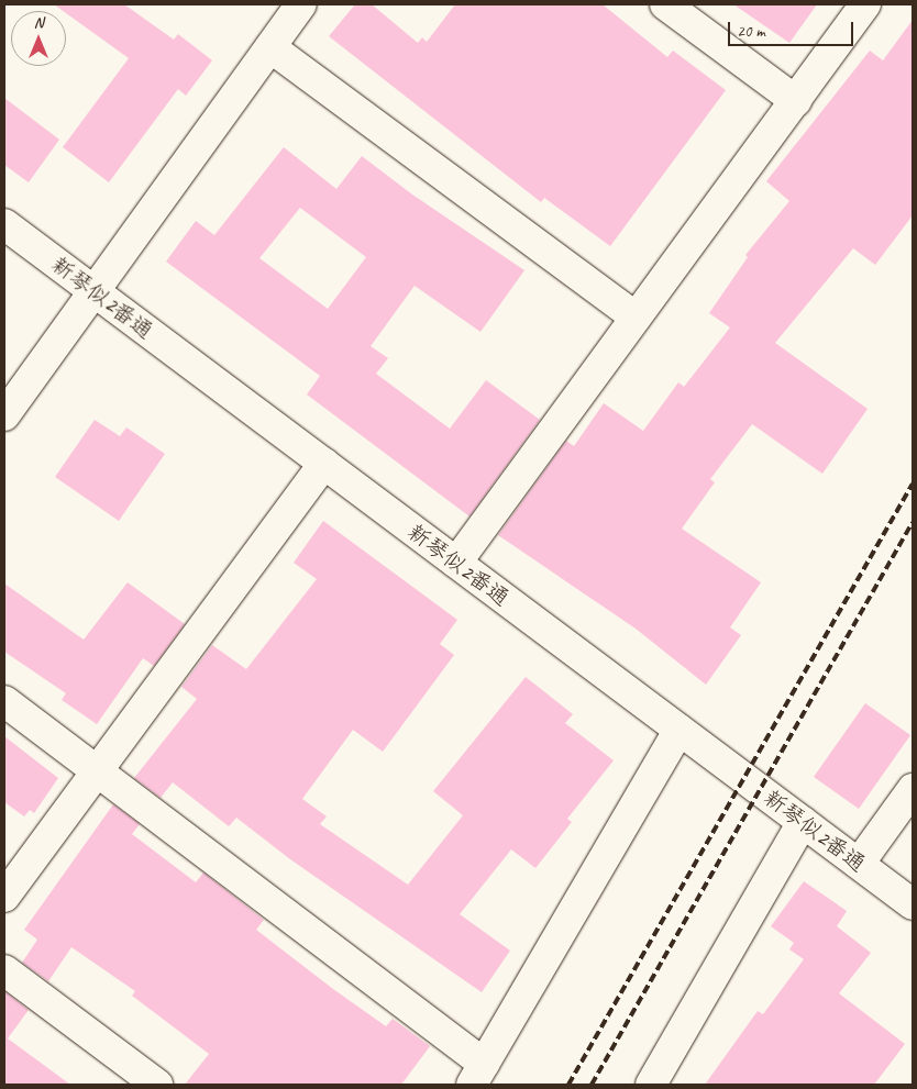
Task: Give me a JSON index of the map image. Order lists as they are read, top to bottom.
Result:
{
  "streets": {
    "street": ["新琴似2番通"]
  },
  "scale_bar": "20 m",
  "north": "top"
}
